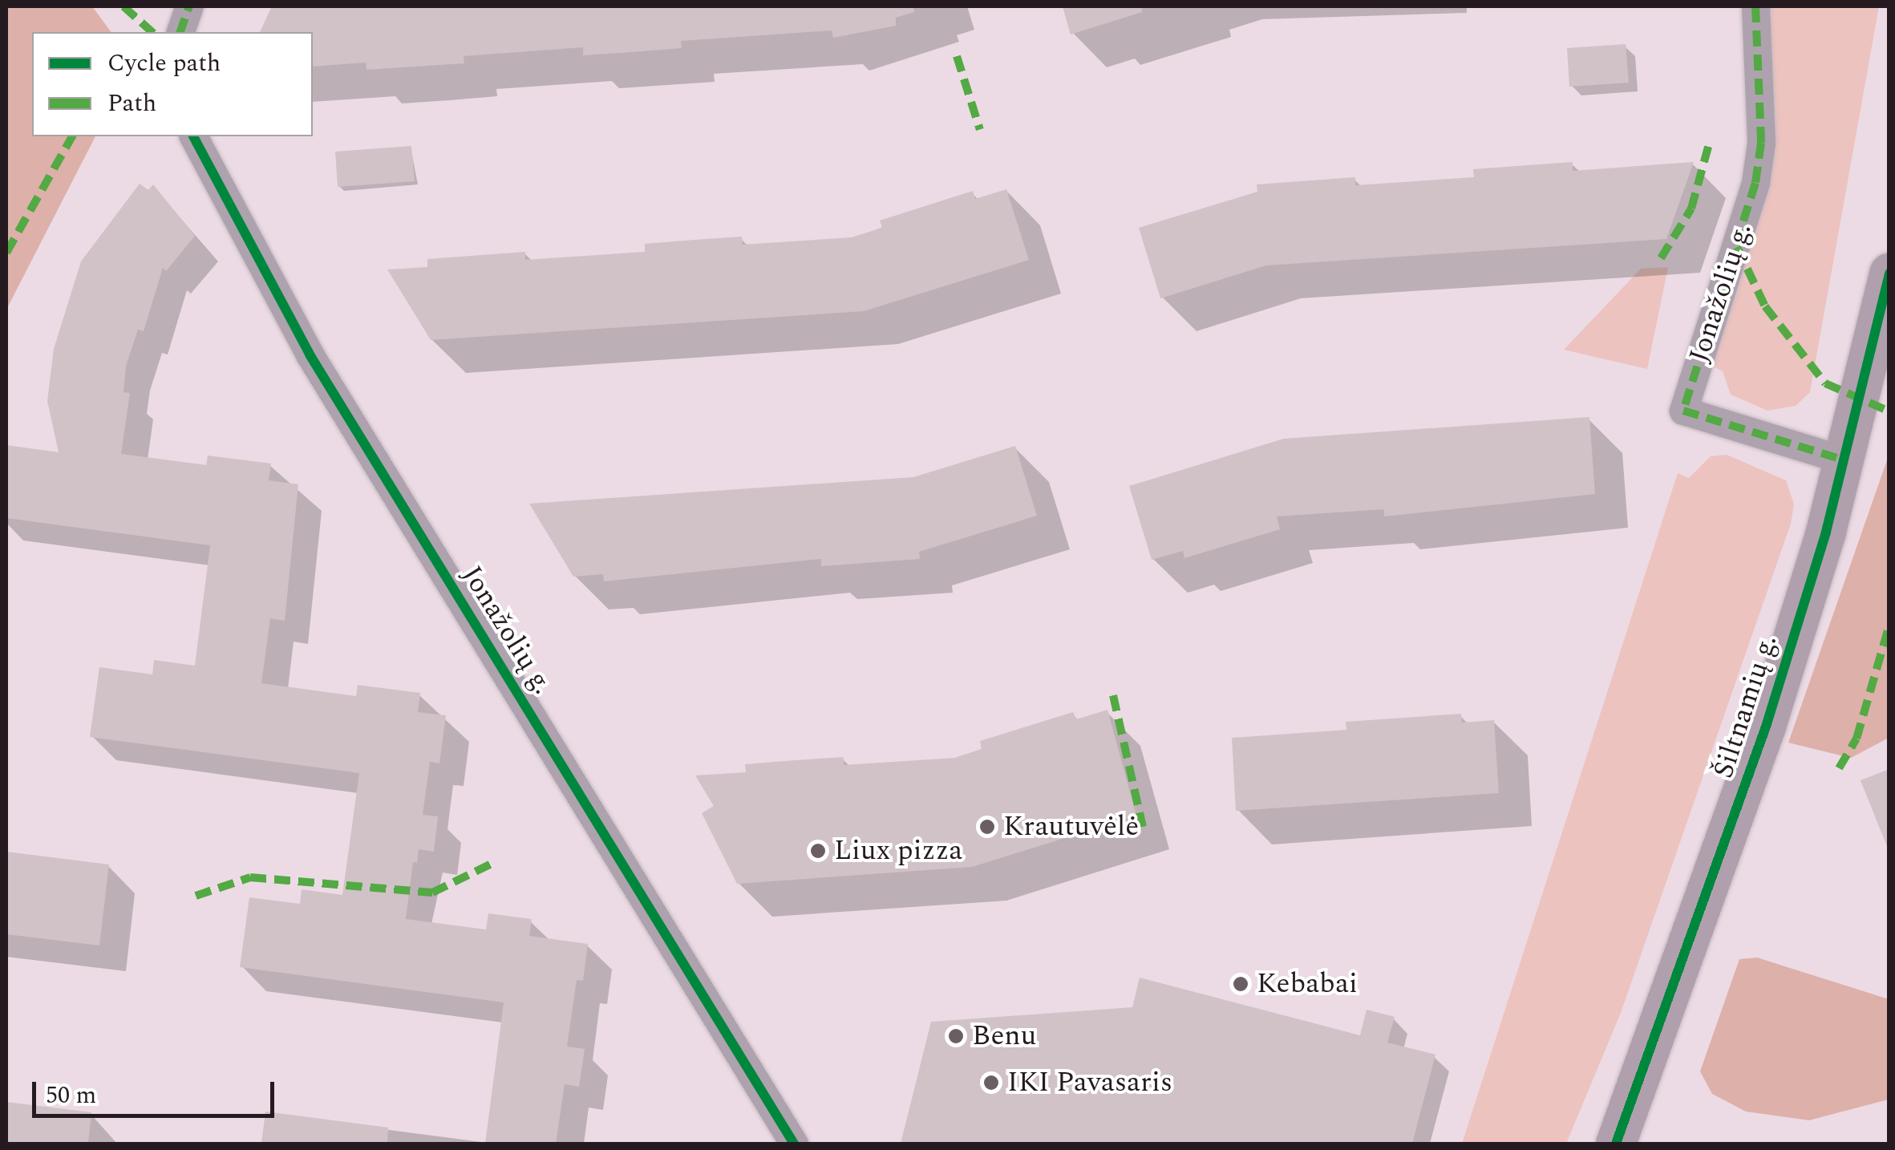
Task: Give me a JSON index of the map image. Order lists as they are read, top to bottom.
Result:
{
  "streets": {
    "street": ["Jonažolių g.", "Šiltnamių g."]
  },
  "crossings": [
    ["Jonažolių g.", "Šiltnamių g."]
  ],
  "places": [
    "Krautuvėlė",
    "Liux pizza",
    "Kebabai",
    "Benu",
    "IKI Pavasaris"
  ],
  "legend": ["Cycle path", "Path"],
  "scale_bar": "50 m"
}
